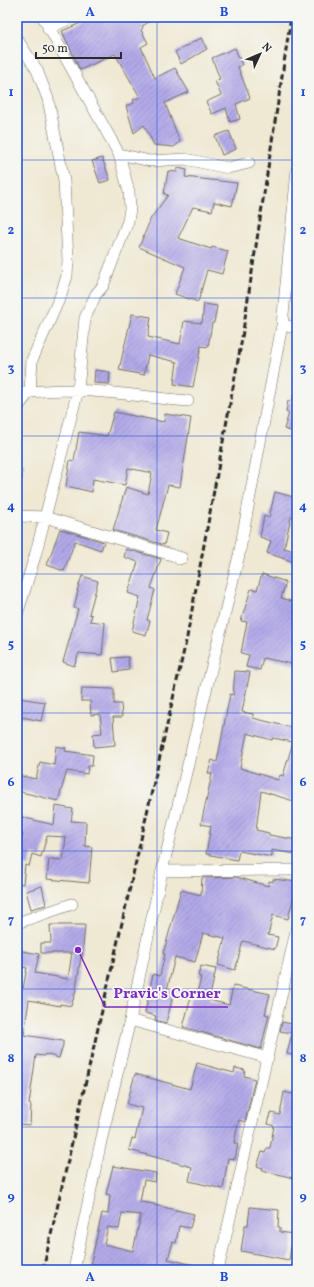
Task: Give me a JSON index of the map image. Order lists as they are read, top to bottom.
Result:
{
  "places": ["Pravic's Corner"],
  "scale_bar": "50 m",
  "north": "top right",
  "grid": {
    "columns": ["A", "B"],
    "rows": [
      "1",
      "2",
      "3",
      "4",
      "5",
      "6",
      "7",
      "8",
      "9"
    ]
  }
}
